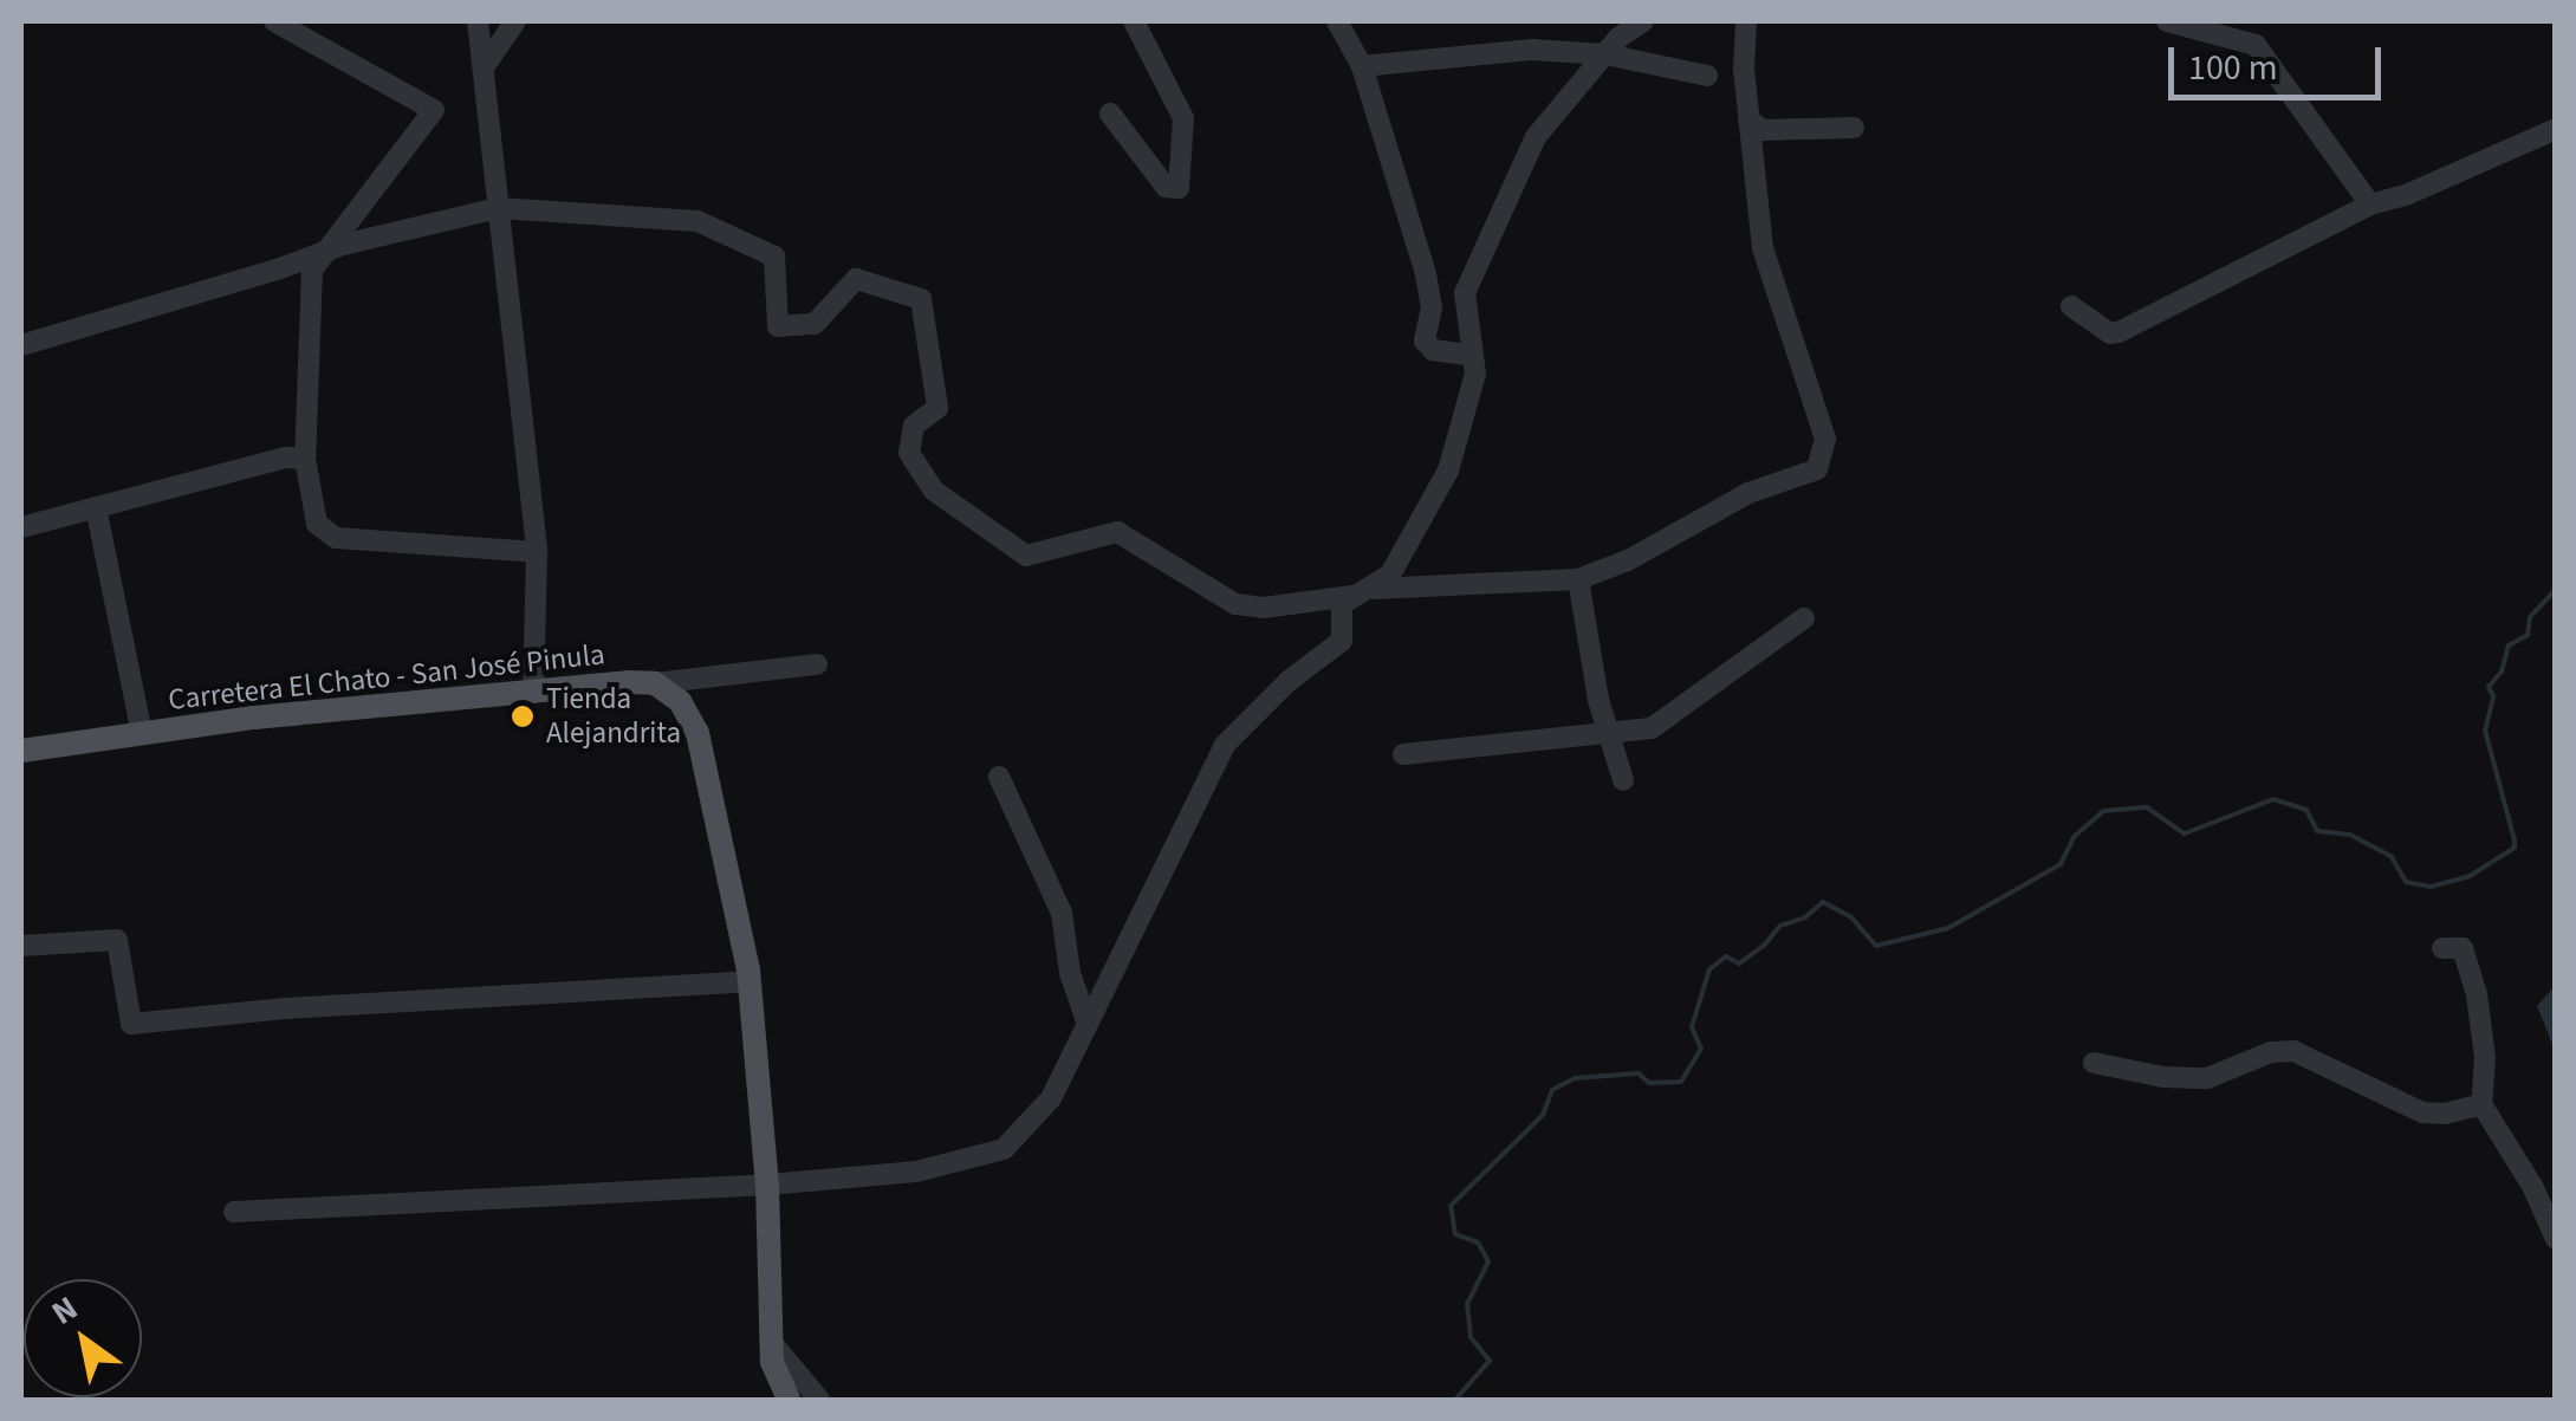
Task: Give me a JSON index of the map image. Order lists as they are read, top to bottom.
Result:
{
  "streets": {
    "main road": ["Carretera El Chato - San José Pinula"]
  },
  "places": ["Tienda Alejandrita"],
  "scale_bar": "100 m",
  "north": "top left"
}
